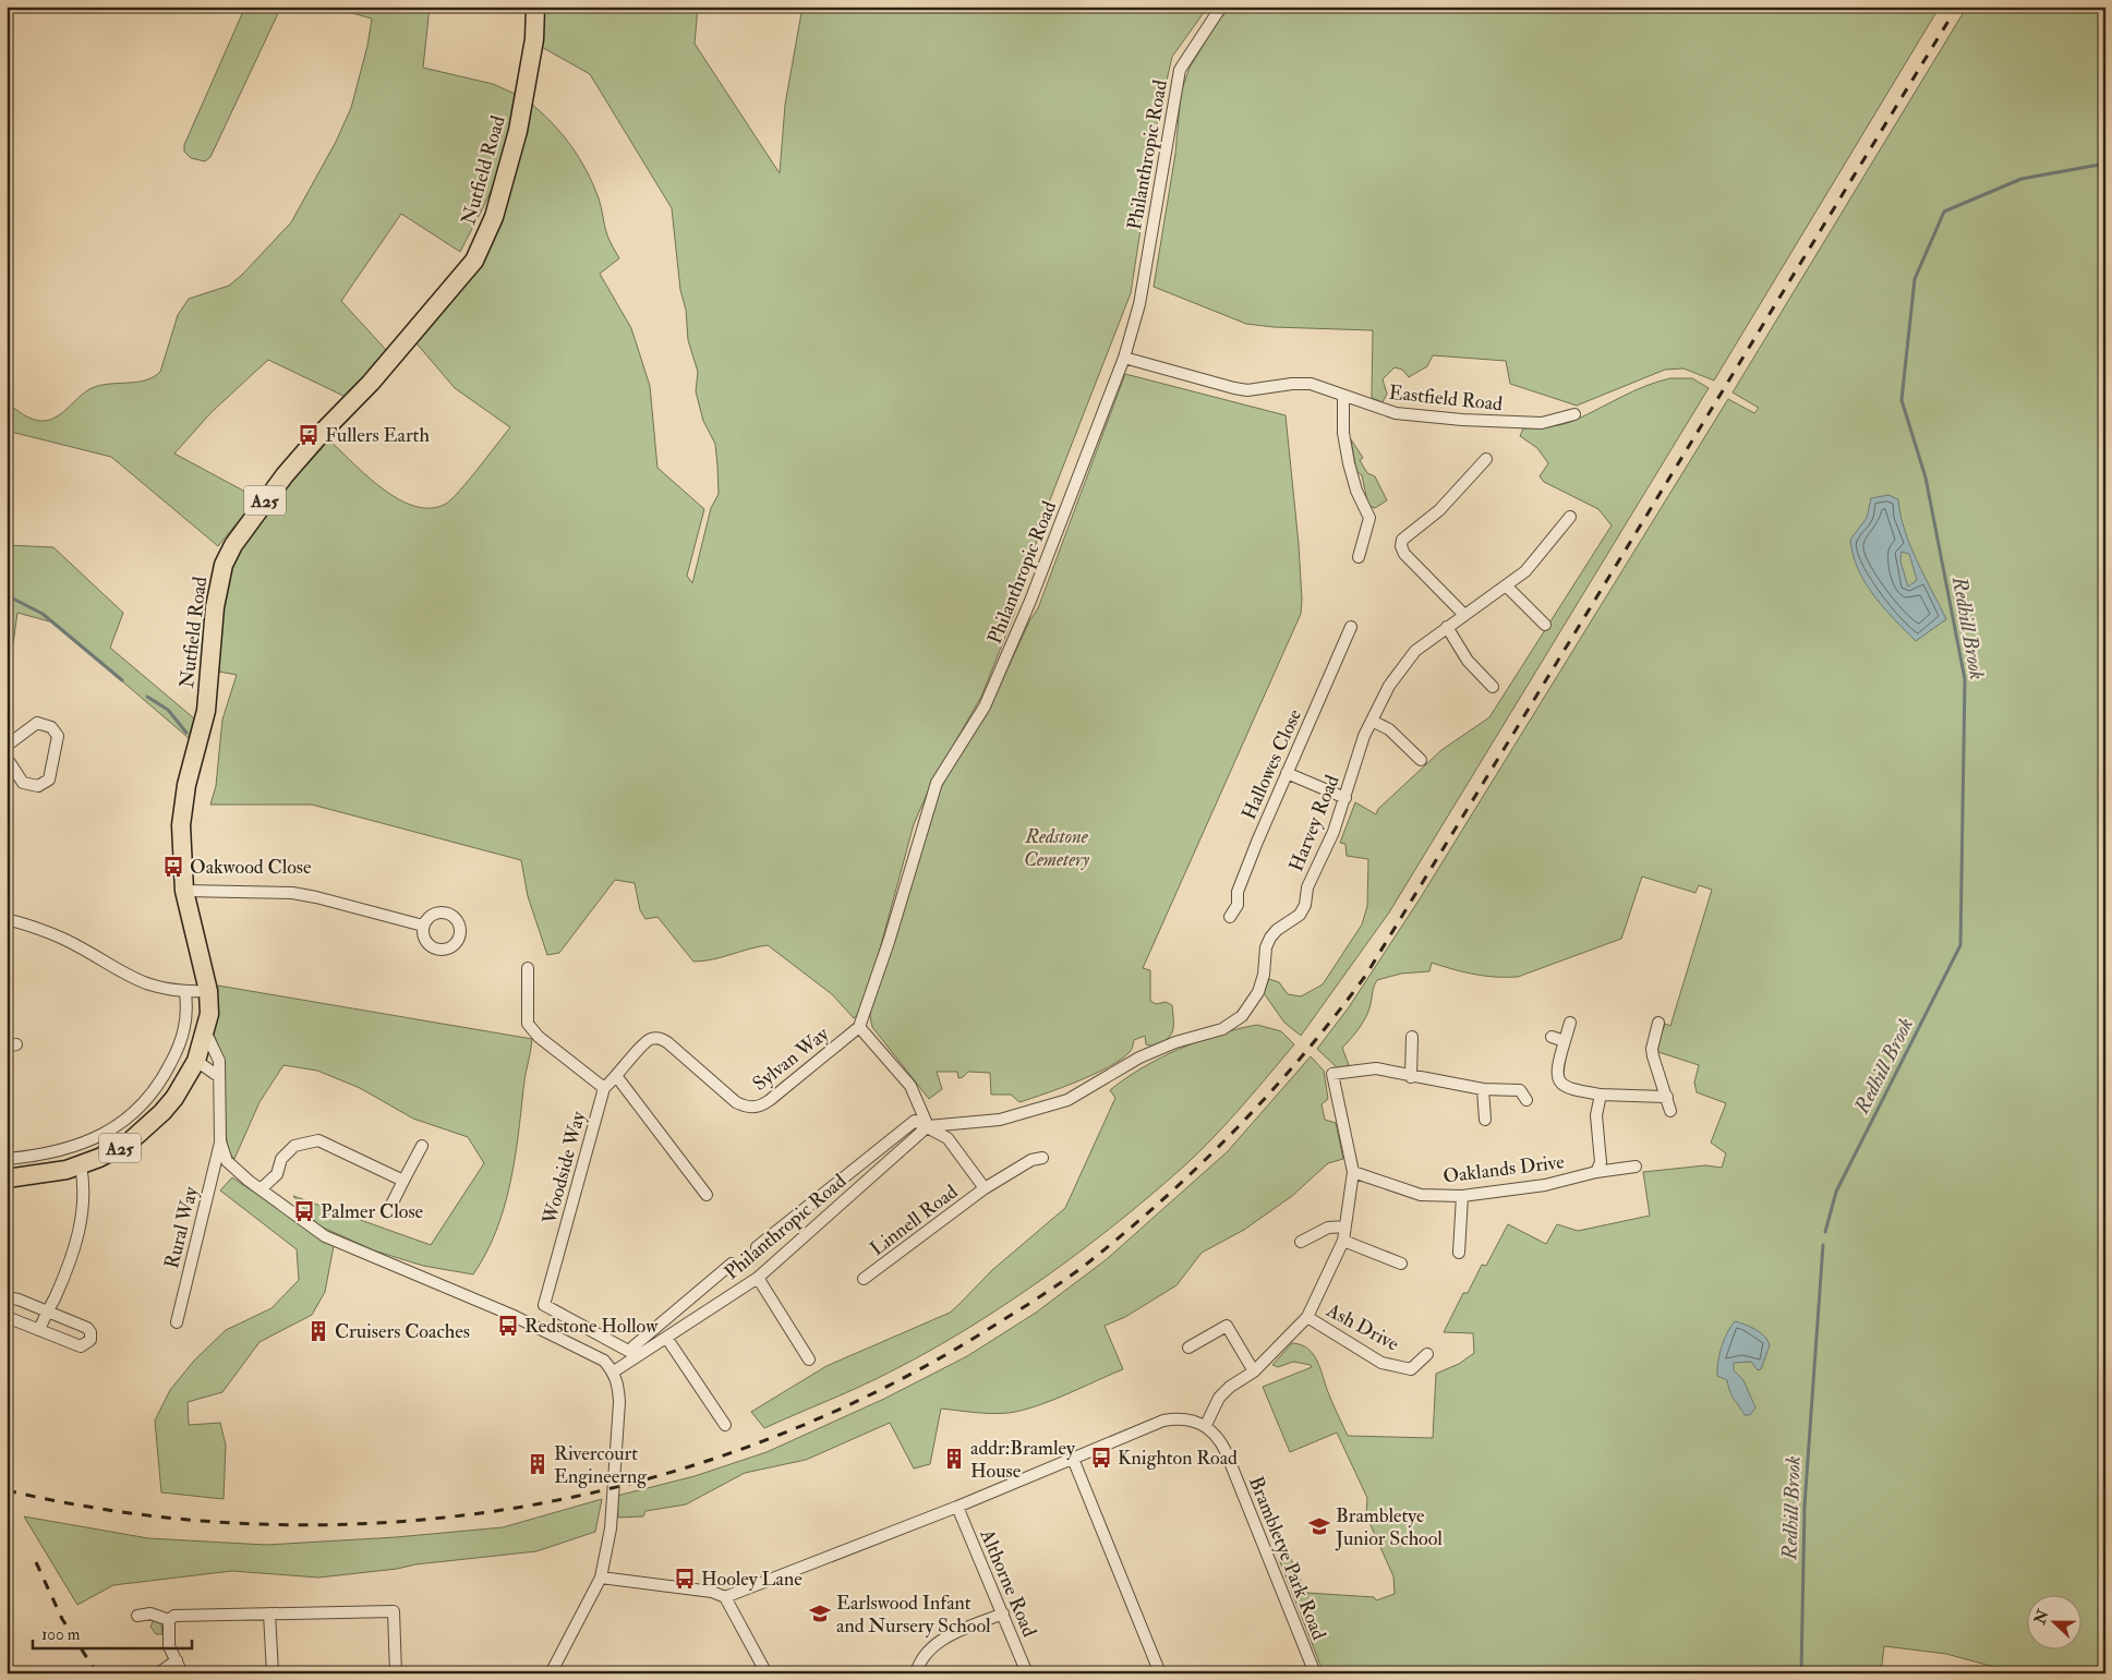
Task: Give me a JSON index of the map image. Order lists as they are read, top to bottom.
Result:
{
  "streets": {
    "main road": ["Nutfield Road", "A25"],
    "street": [
      "Philanthropic Road",
      "Eastfield Road",
      "Hallowes Close",
      "Harvey Road",
      "Sylvan Way",
      "Woodside Way",
      "Oaklands Drive",
      "Linnell Road",
      "Rural Way",
      "Ash Drive",
      "Brambletye Park Road",
      "Althorne Road"
    ]
  },
  "crossings": [
    ["Philanthropic Road", "Eastfield Road"],
    ["Philanthropic Road", "Harvey Road"],
    ["Philanthropic Road", "Sylvan Way"],
    ["Philanthropic Road", "Woodside Way"],
    ["Philanthropic Road", "Linnell Road"],
    ["Nutfield Road", "A25"],
    ["Harvey Road", "Linnell Road"],
    ["Sylvan Way", "Woodside Way"]
  ],
  "water": ["Redhill Brook"],
  "parks": ["Redstone Cemetery"],
  "places": {
    "bus stop": [
      "Fullers Earth",
      "Oakwood Close",
      "Palmer Close",
      "Redstone Hollow",
      "Knighton Road",
      "Hooley Lane"
    ],
    "building": ["Cruisers Coaches", "addr:Bramley House", "Rivercourt Engineerng"],
    "school or university": ["Brambletye Junior School", "Earlswood Infant and Nursery School"]
  },
  "scale_bar": "100 m",
  "north": "left"
}
